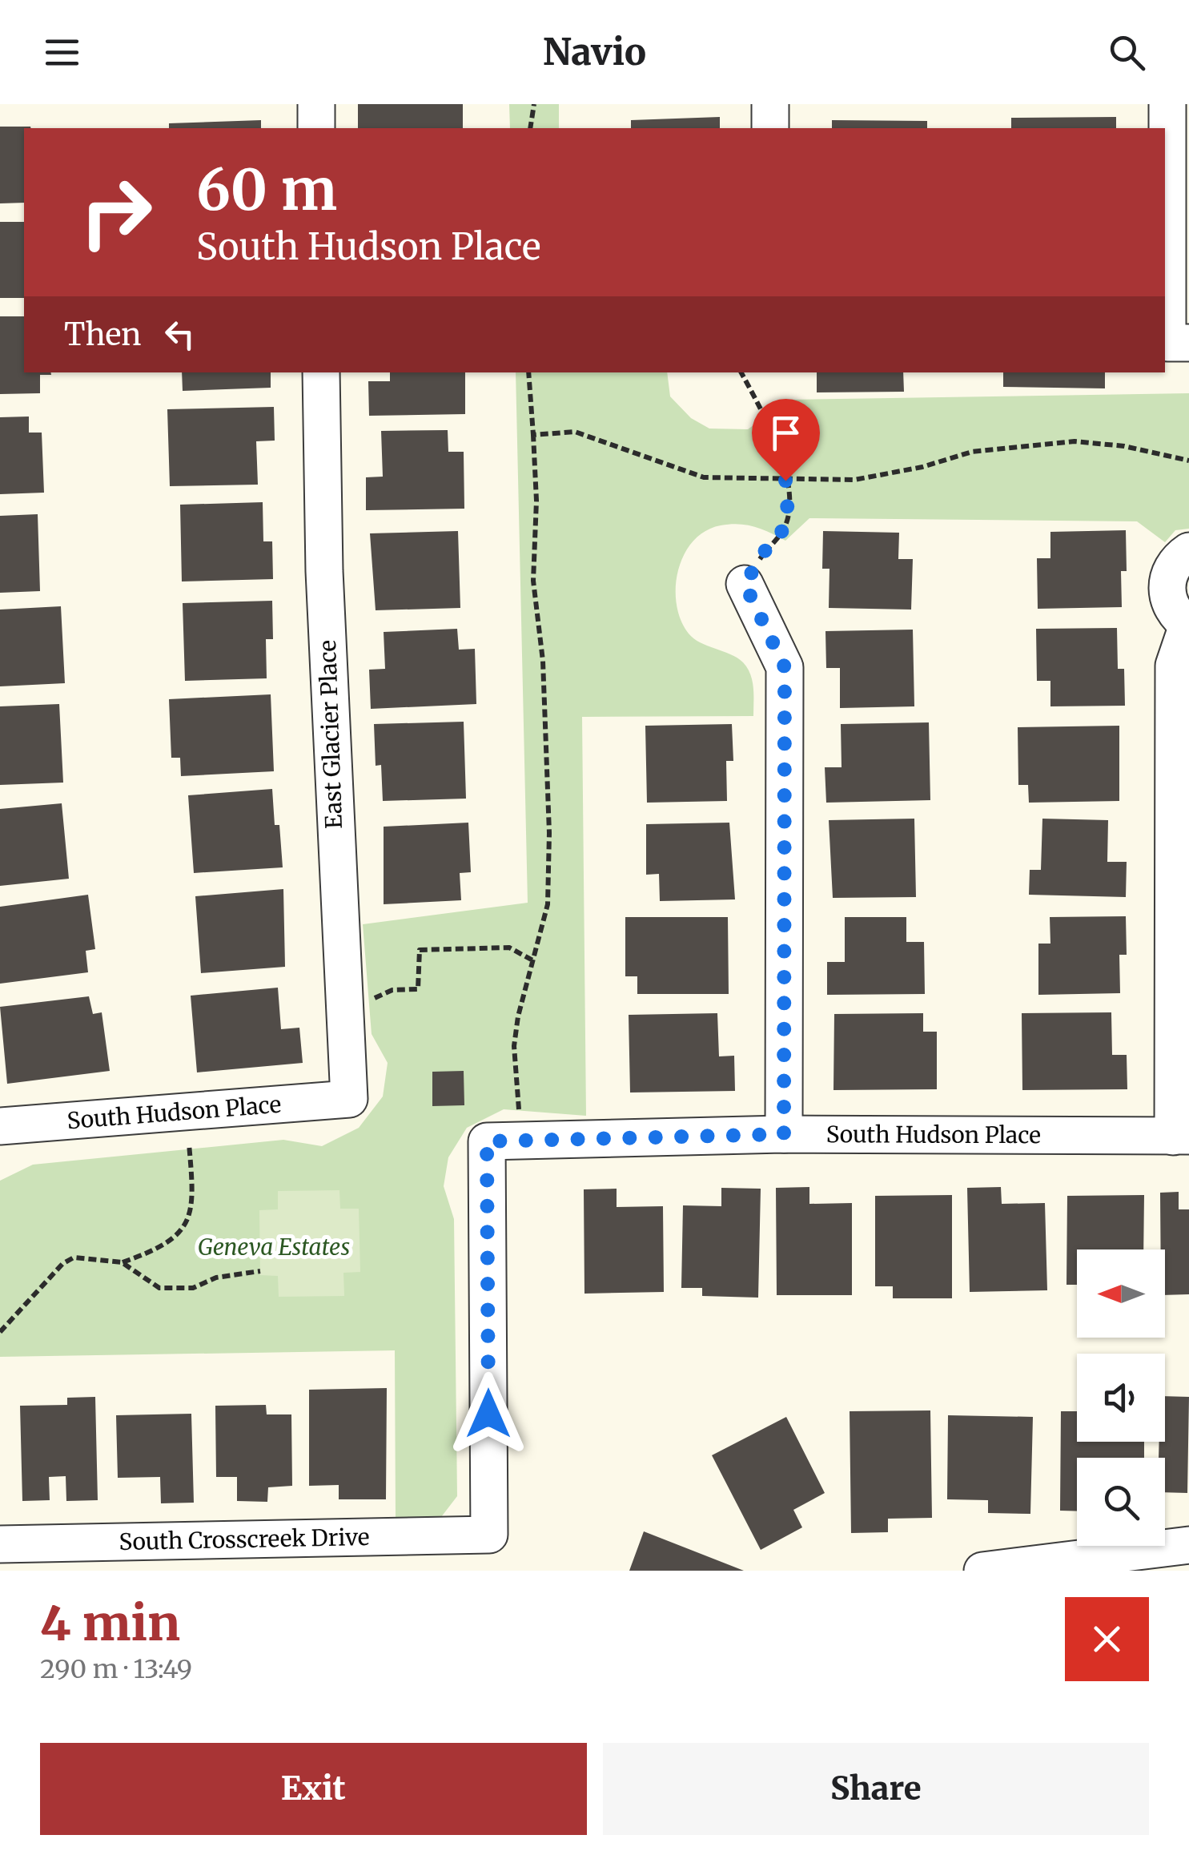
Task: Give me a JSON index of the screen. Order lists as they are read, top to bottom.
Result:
{
  "streets": {
    "street": ["East Glacier Place", "South Hudson Place", "South Crosscreek Drive"]
  },
  "crossings": [
    ["East Glacier Place", "South Hudson Place"],
    ["South Hudson Place", "South Crosscreek Drive"]
  ],
  "parks": ["Geneva Estates"],
  "north": "left",
  "page": {
    "header": "Navio",
    "turn": ["60 m", "South Hudson Place"],
    "then": "Then",
    "heading": ["4 min", "290 m · 13:49"],
    "buttons": ["Exit", "Share"]
  }
}
